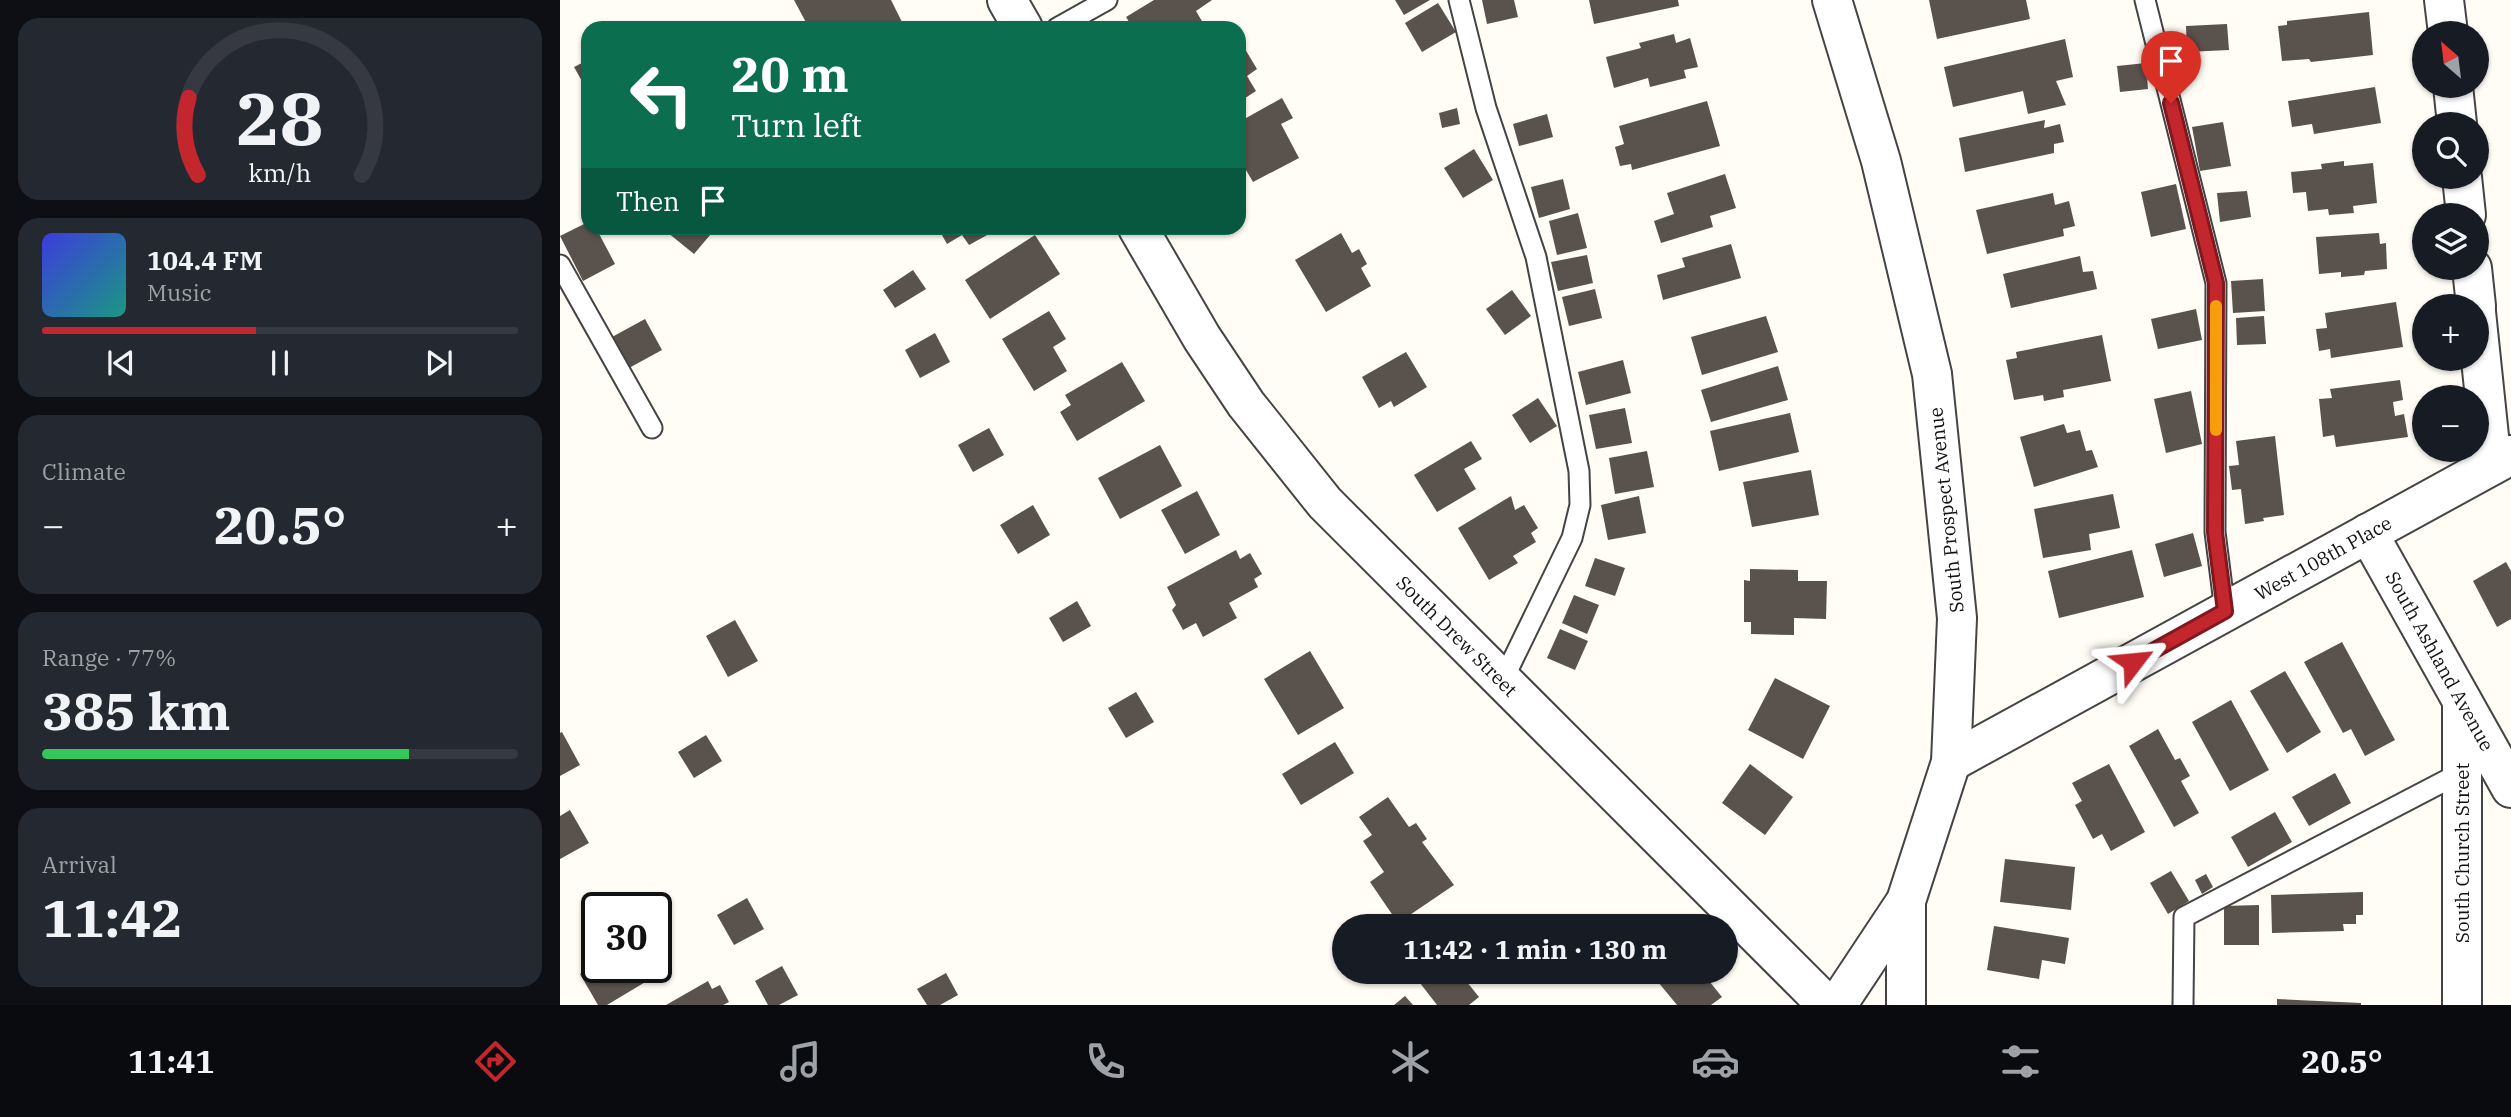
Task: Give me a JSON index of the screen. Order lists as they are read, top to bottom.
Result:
{
  "streets": {
    "street": [
      "South Prospect Avenue",
      "West 108th Place",
      "South Drew Street",
      "South Ashland Avenue",
      "South Church Street"
    ]
  },
  "crossings": [
    ["South Prospect Avenue", "West 108th Place"],
    ["West 108th Place", "South Ashland Avenue"],
    ["South Ashland Avenue", "South Church Street"]
  ],
  "north": "top left",
  "page": {
    "map_buttons": ["+", "−"],
    "turn": ["20 m", "Turn left"],
    "then": "Then",
    "song": ["104.4 FM", "Music"],
    "tile": [
      "Climate",
      ["Range · 77%", "385 km"],
      ["Arrival", "11:42"]
    ],
    "heat": ["−", "20.5°", "+"],
    "limit": "30",
    "trip": "11:42 · 1 min · 130 m",
    "tabs": ["11:41", "20.5°"],
    "gauge": ["28", "km/h"]
  }
}
